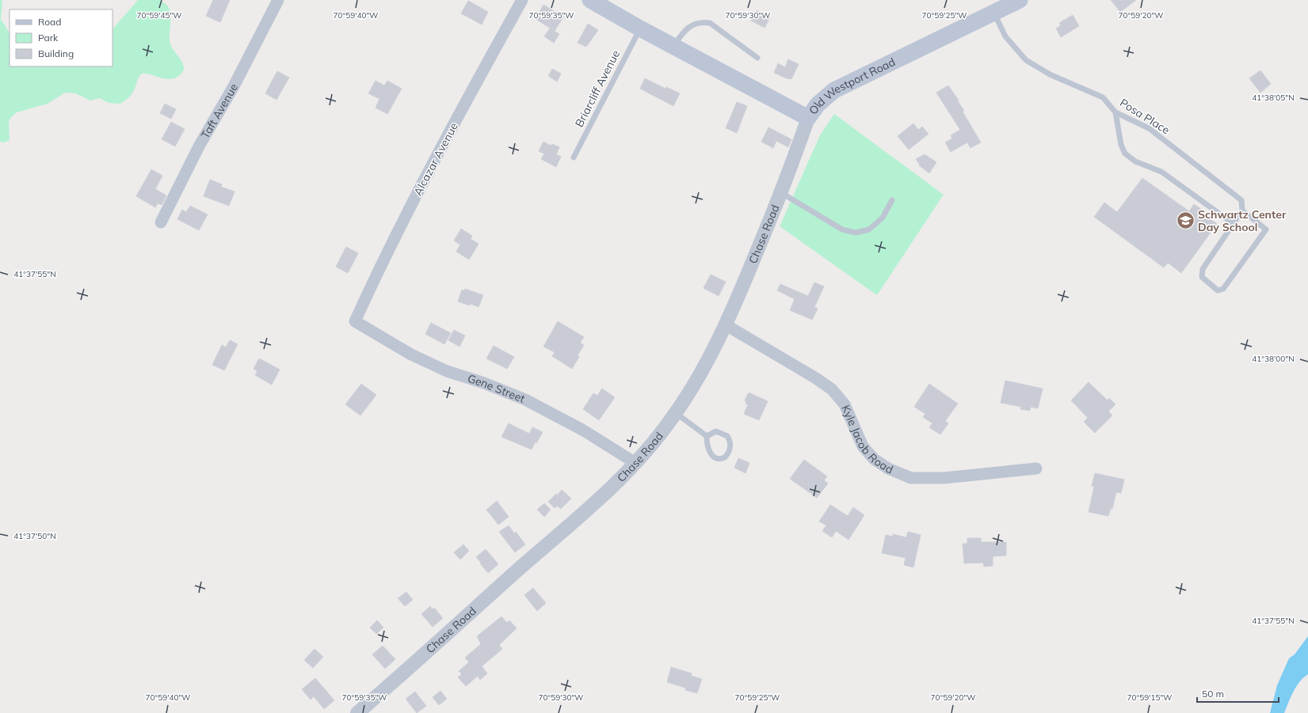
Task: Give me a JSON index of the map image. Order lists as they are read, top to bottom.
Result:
{
  "streets": {
    "main road": ["Old Westport Road"],
    "street": [
      "Taft Avenue",
      "Alcazar Avenue",
      "Chase Road",
      "Gene Street",
      "Kyle Jacob Road"
    ],
    "lane": ["Briarcliff Avenue", "Posa Place"]
  },
  "crossings": [
    ["Old Westport Road", "Briarcliff Avenue"],
    ["Old Westport Road", "Posa Place"],
    ["Old Westport Road", "Chase Road"],
    ["Alcazar Avenue", "Gene Street"],
    ["Chase Road", "Gene Street"],
    ["Chase Road", "Kyle Jacob Road"]
  ],
  "places": {
    "school or university": ["Schwartz Center Day School"]
  },
  "legend": ["Road", "Park", "Building"],
  "scale_bar": "50 m",
  "coordinates": [
    "70°59'45\"W",
    "70°59'40\"W",
    "70°59'35\"W",
    "70°59'30\"W",
    "70°59'25\"W",
    "70°59'20\"W",
    "41°38'05\"N",
    "41°37'55\"N",
    "41°38'00\"N",
    "41°37'50\"N",
    "70°59'15\"W"
  ]
}
